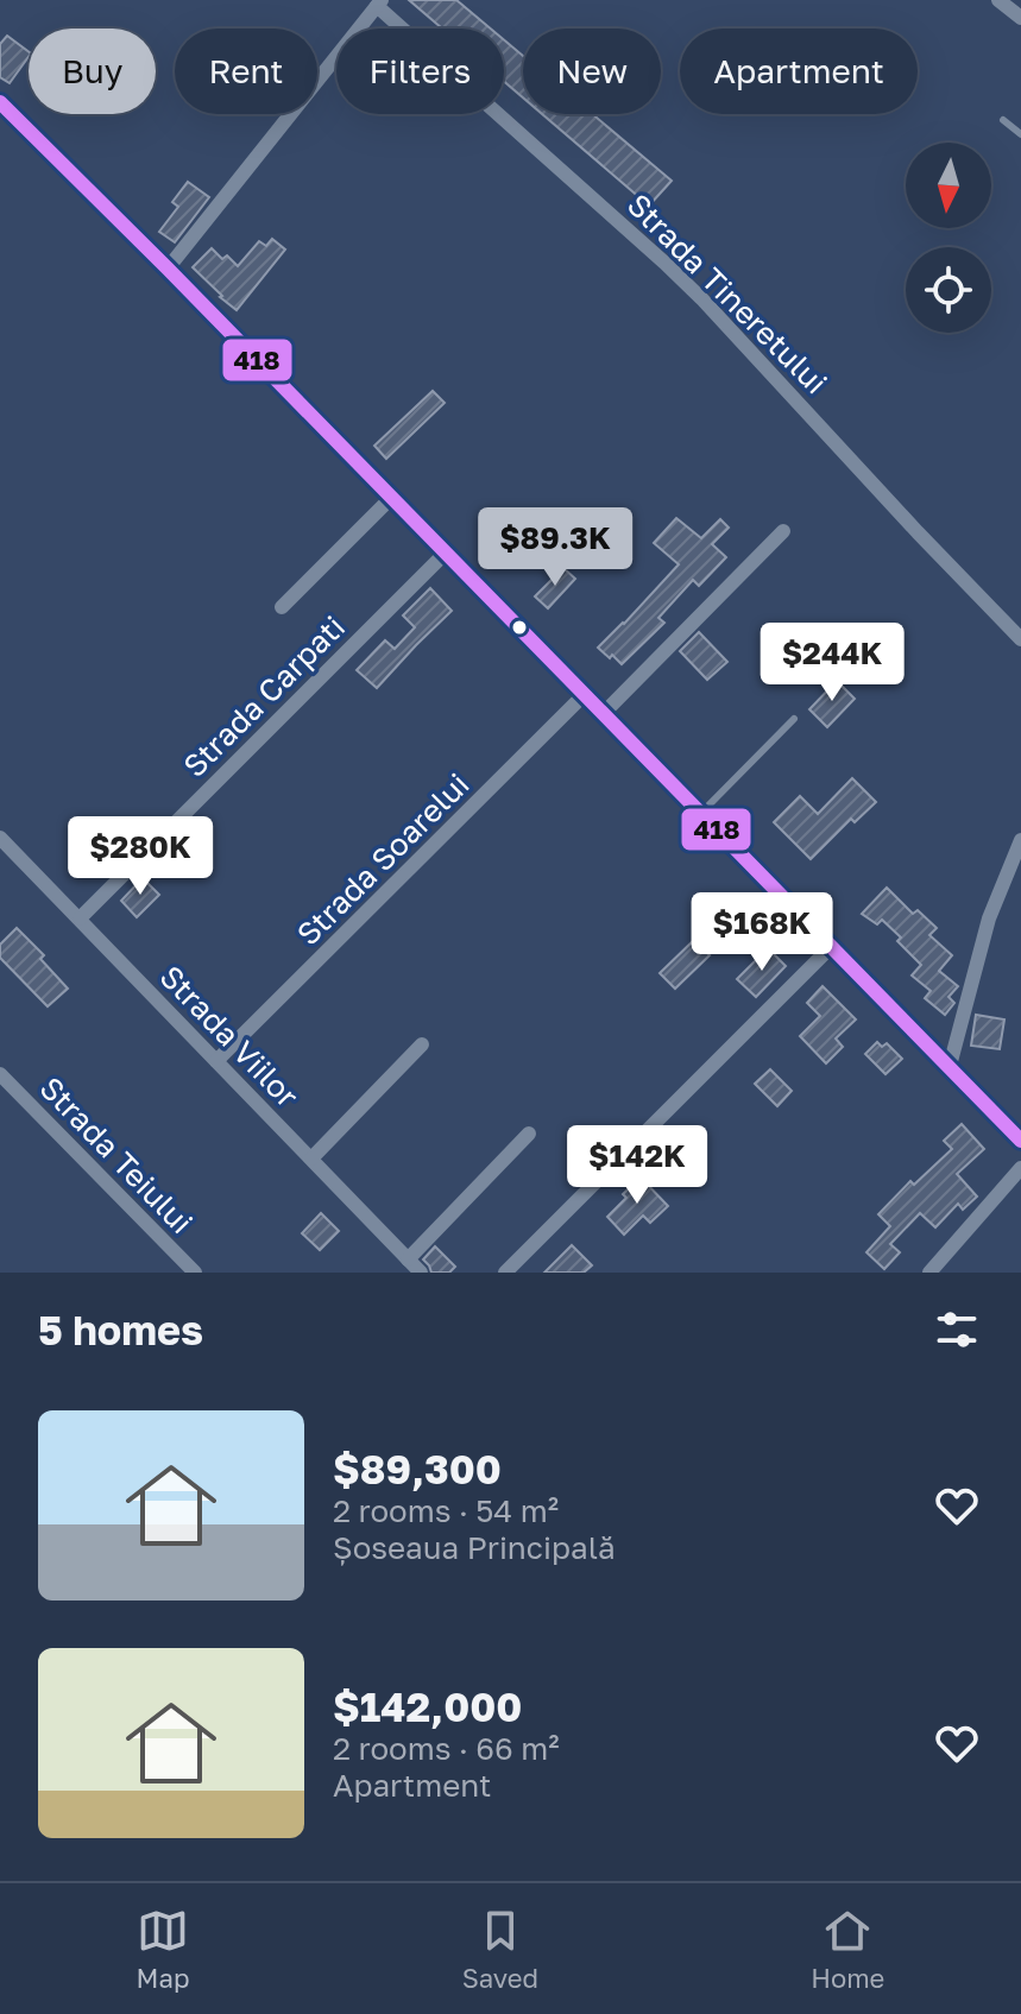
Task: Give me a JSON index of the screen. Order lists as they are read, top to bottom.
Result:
{
  "streets": {
    "street": [
      "Strada Tineretului",
      "Strada Carpati",
      "Strada Soarelui",
      "Strada Viilor",
      "Strada Teiului"
    ]
  },
  "crossings": [
    ["Strada Carpati", "Strada Viilor"],
    ["Strada Soarelui", "Strada Viilor"]
  ],
  "lines": ["transit line 418"],
  "north": "bottom",
  "page": {
    "chip": [
      "Buy",
      "Rent",
      "Filters",
      "New",
      "Apartment"
    ],
    "price": [
      "$89.3K",
      "$244K",
      "$280K",
      "$168K",
      "$142K"
    ],
    "heading": "5 homes",
    "list": [
      {
        "name": "$89,300",
        "note": "2 rooms · 54 m² · Șoseaua Principală"
      },
      {
        "name": "$142,000",
        "note": "2 rooms · 66 m² · Apartment"
      }
    ],
    "tabs": ["Map", "Saved", "Home"]
  }
}
